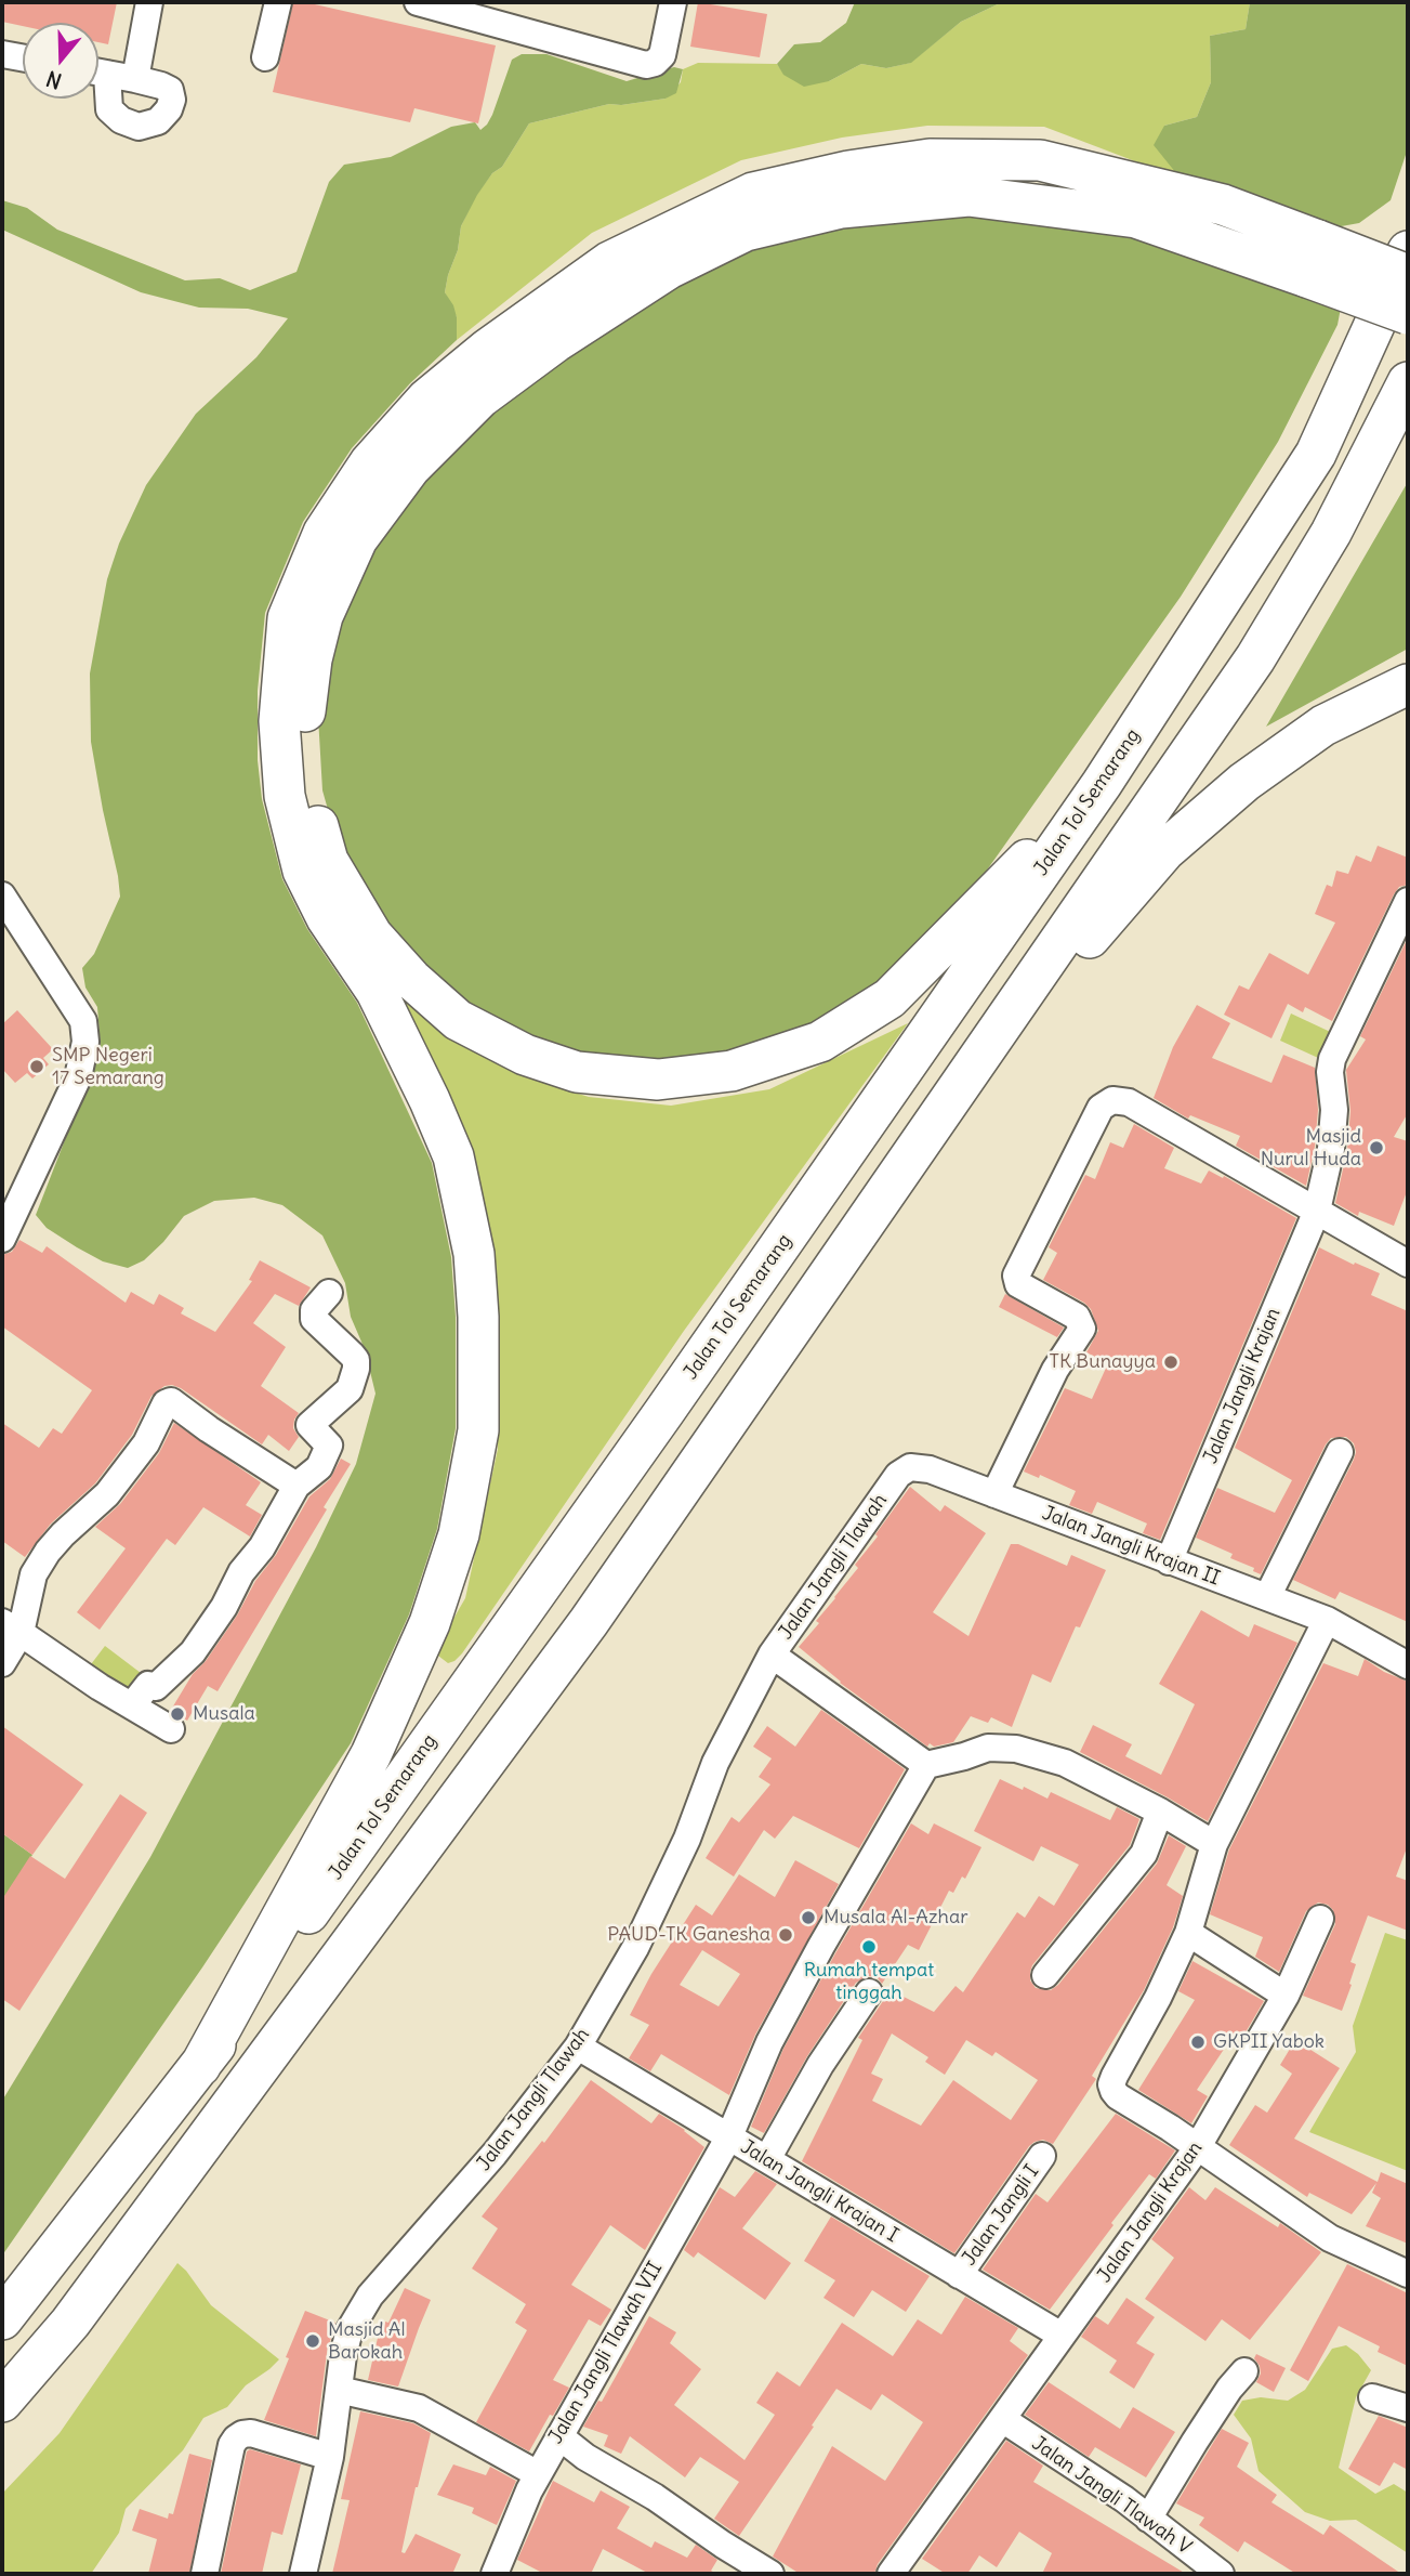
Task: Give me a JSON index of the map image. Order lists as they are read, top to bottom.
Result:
{
  "streets": {
    "highway": ["Jalan Tol Semarang"],
    "street": [
      "Jalan Jangli Krajan",
      "Jalan Jangli Krajan II",
      "Jalan Jangli Tlawah",
      "Jalan Jangli Krajan I",
      "Jalan Jangli I",
      "Jalan Jangli Tlawah VII",
      "Jalan Jangli Tlawah V"
    ]
  },
  "crossings": [
    ["Jalan Jangli Krajan", "Jalan Jangli Krajan II"],
    ["Jalan Jangli Krajan", "Jalan Jangli Krajan I"],
    ["Jalan Jangli Krajan", "Jalan Jangli Tlawah V"],
    ["Jalan Jangli Krajan II", "Jalan Jangli Tlawah"],
    ["Jalan Jangli Tlawah", "Jalan Jangli Krajan I"],
    ["Jalan Jangli Krajan I", "Jalan Jangli I"],
    ["Jalan Jangli Krajan I", "Jalan Jangli Tlawah VII"]
  ],
  "places": [
    "SMP Negeri 17 Semarang",
    "Masjid Nurul Huda",
    "TK Bunayya",
    "Musala",
    "Musala Al-Azhar",
    "PAUD-TK Ganesha",
    "Rumah tempat tinggah",
    "GKPII Yabok",
    "Masjid Al Barokah"
  ],
  "north": "bottom"
}
